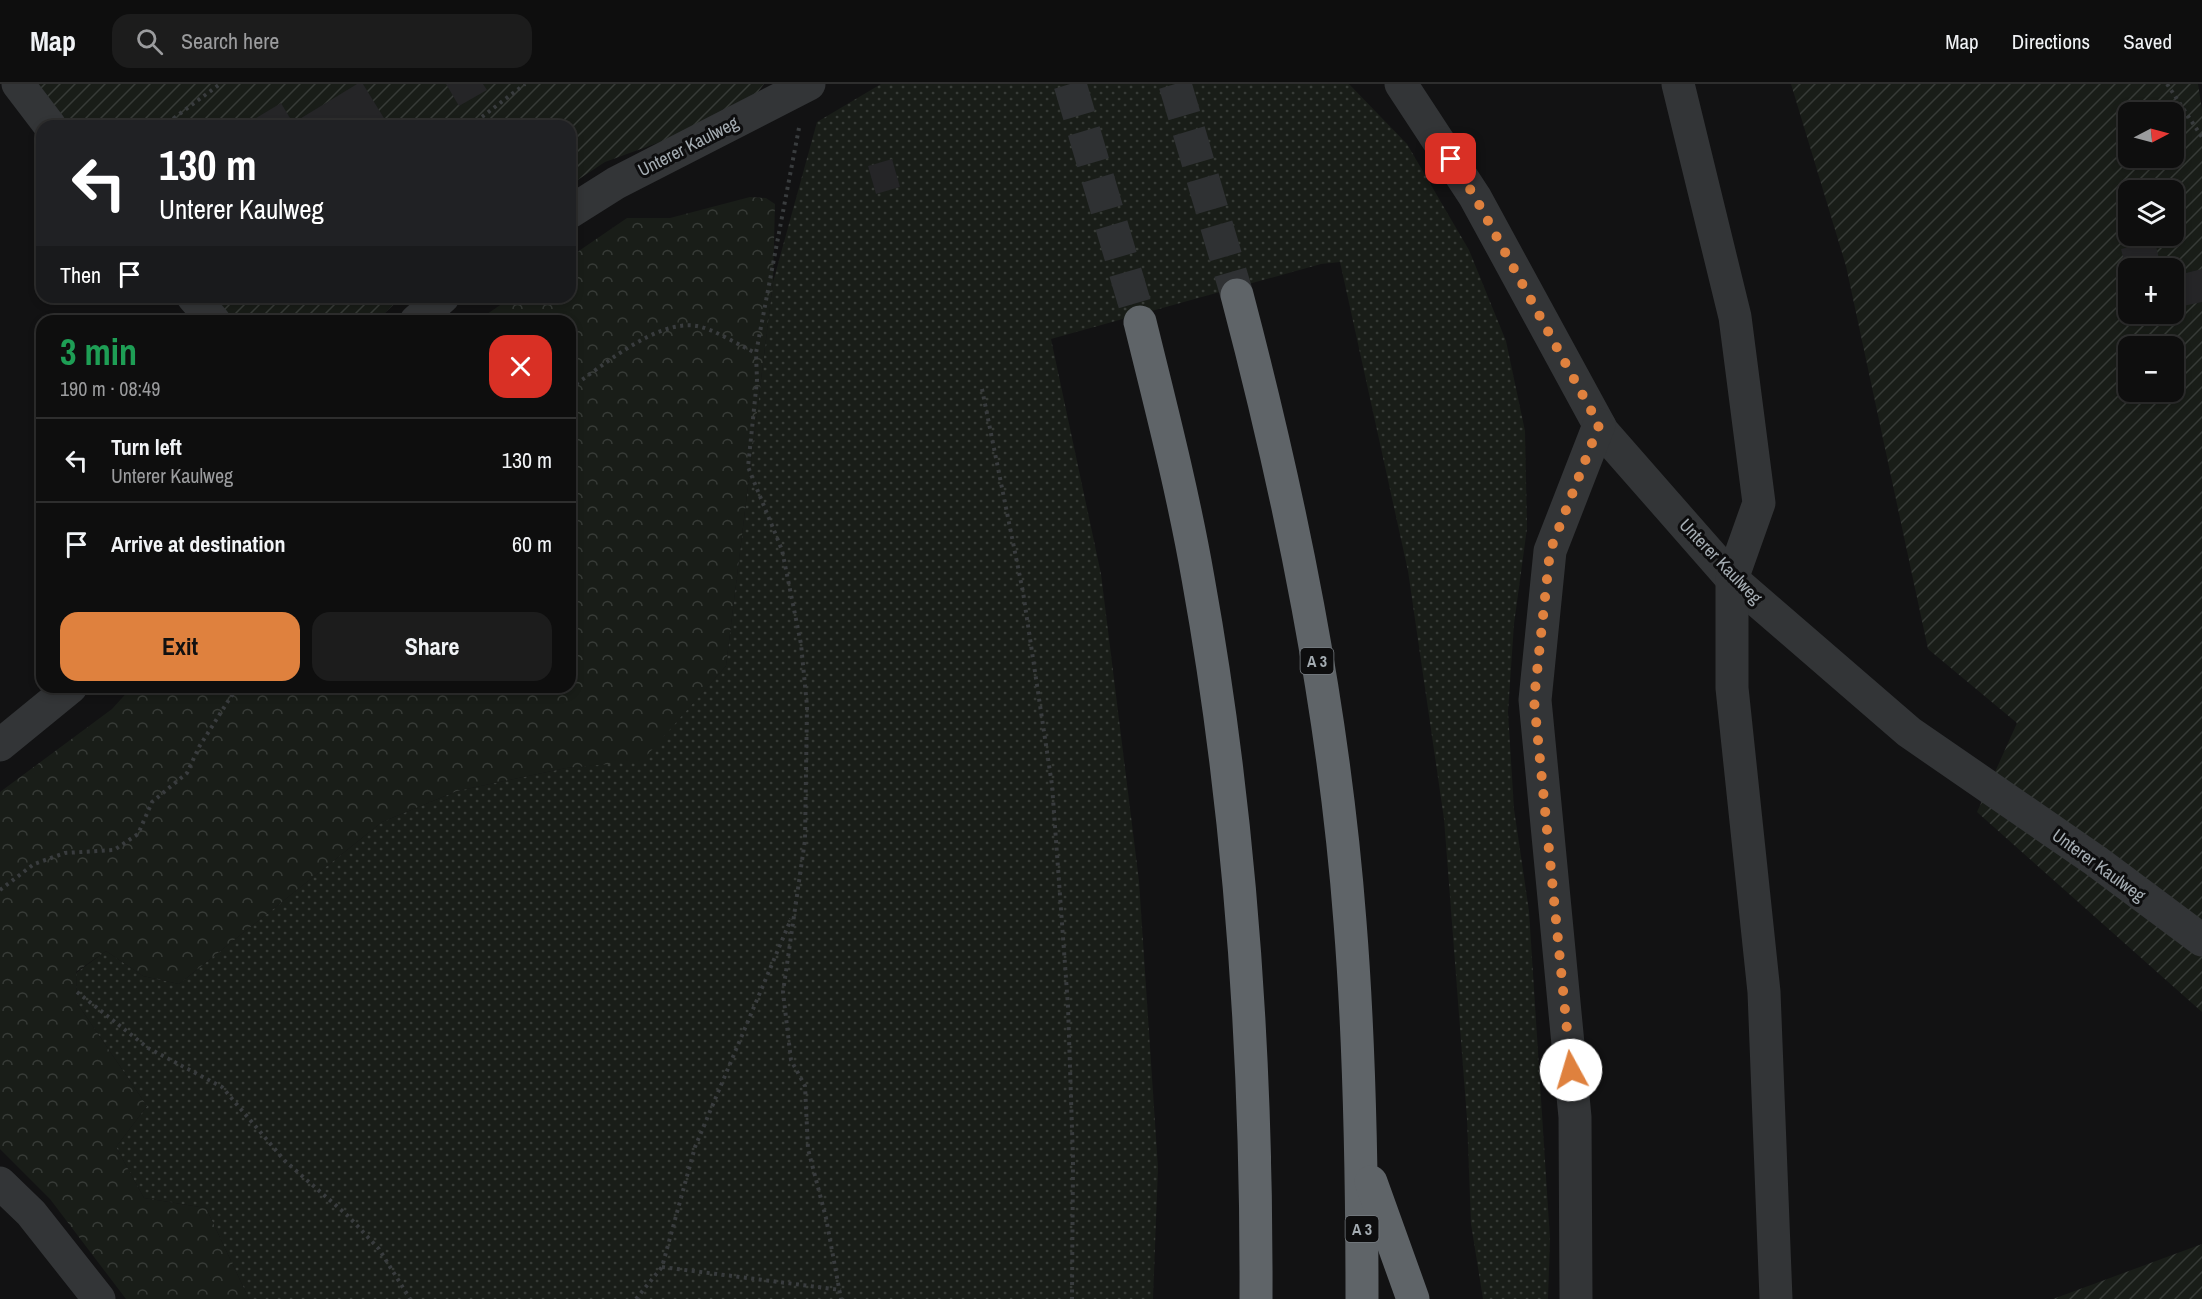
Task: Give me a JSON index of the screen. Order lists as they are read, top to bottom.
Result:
{
  "streets": {
    "highway": ["A 3"],
    "street": ["Unterer Kaulweg"]
  },
  "north": "right",
  "page": {
    "header": "Map",
    "search": "Search here",
    "nav": ["Map", "Directions", "Saved"],
    "map_buttons": ["+", "−"],
    "turn": ["130 m", "Unterer Kaulweg"],
    "then": "Then",
    "heading": ["3 min", "190 m · 08:49"],
    "list": [
      {
        "name": "Turn left",
        "note": "Unterer Kaulweg",
        "value": "130 m"
      },
      {
        "name": "Arrive at destination",
        "value": "60 m"
      }
    ],
    "buttons": ["Exit", "Share"]
  }
}
